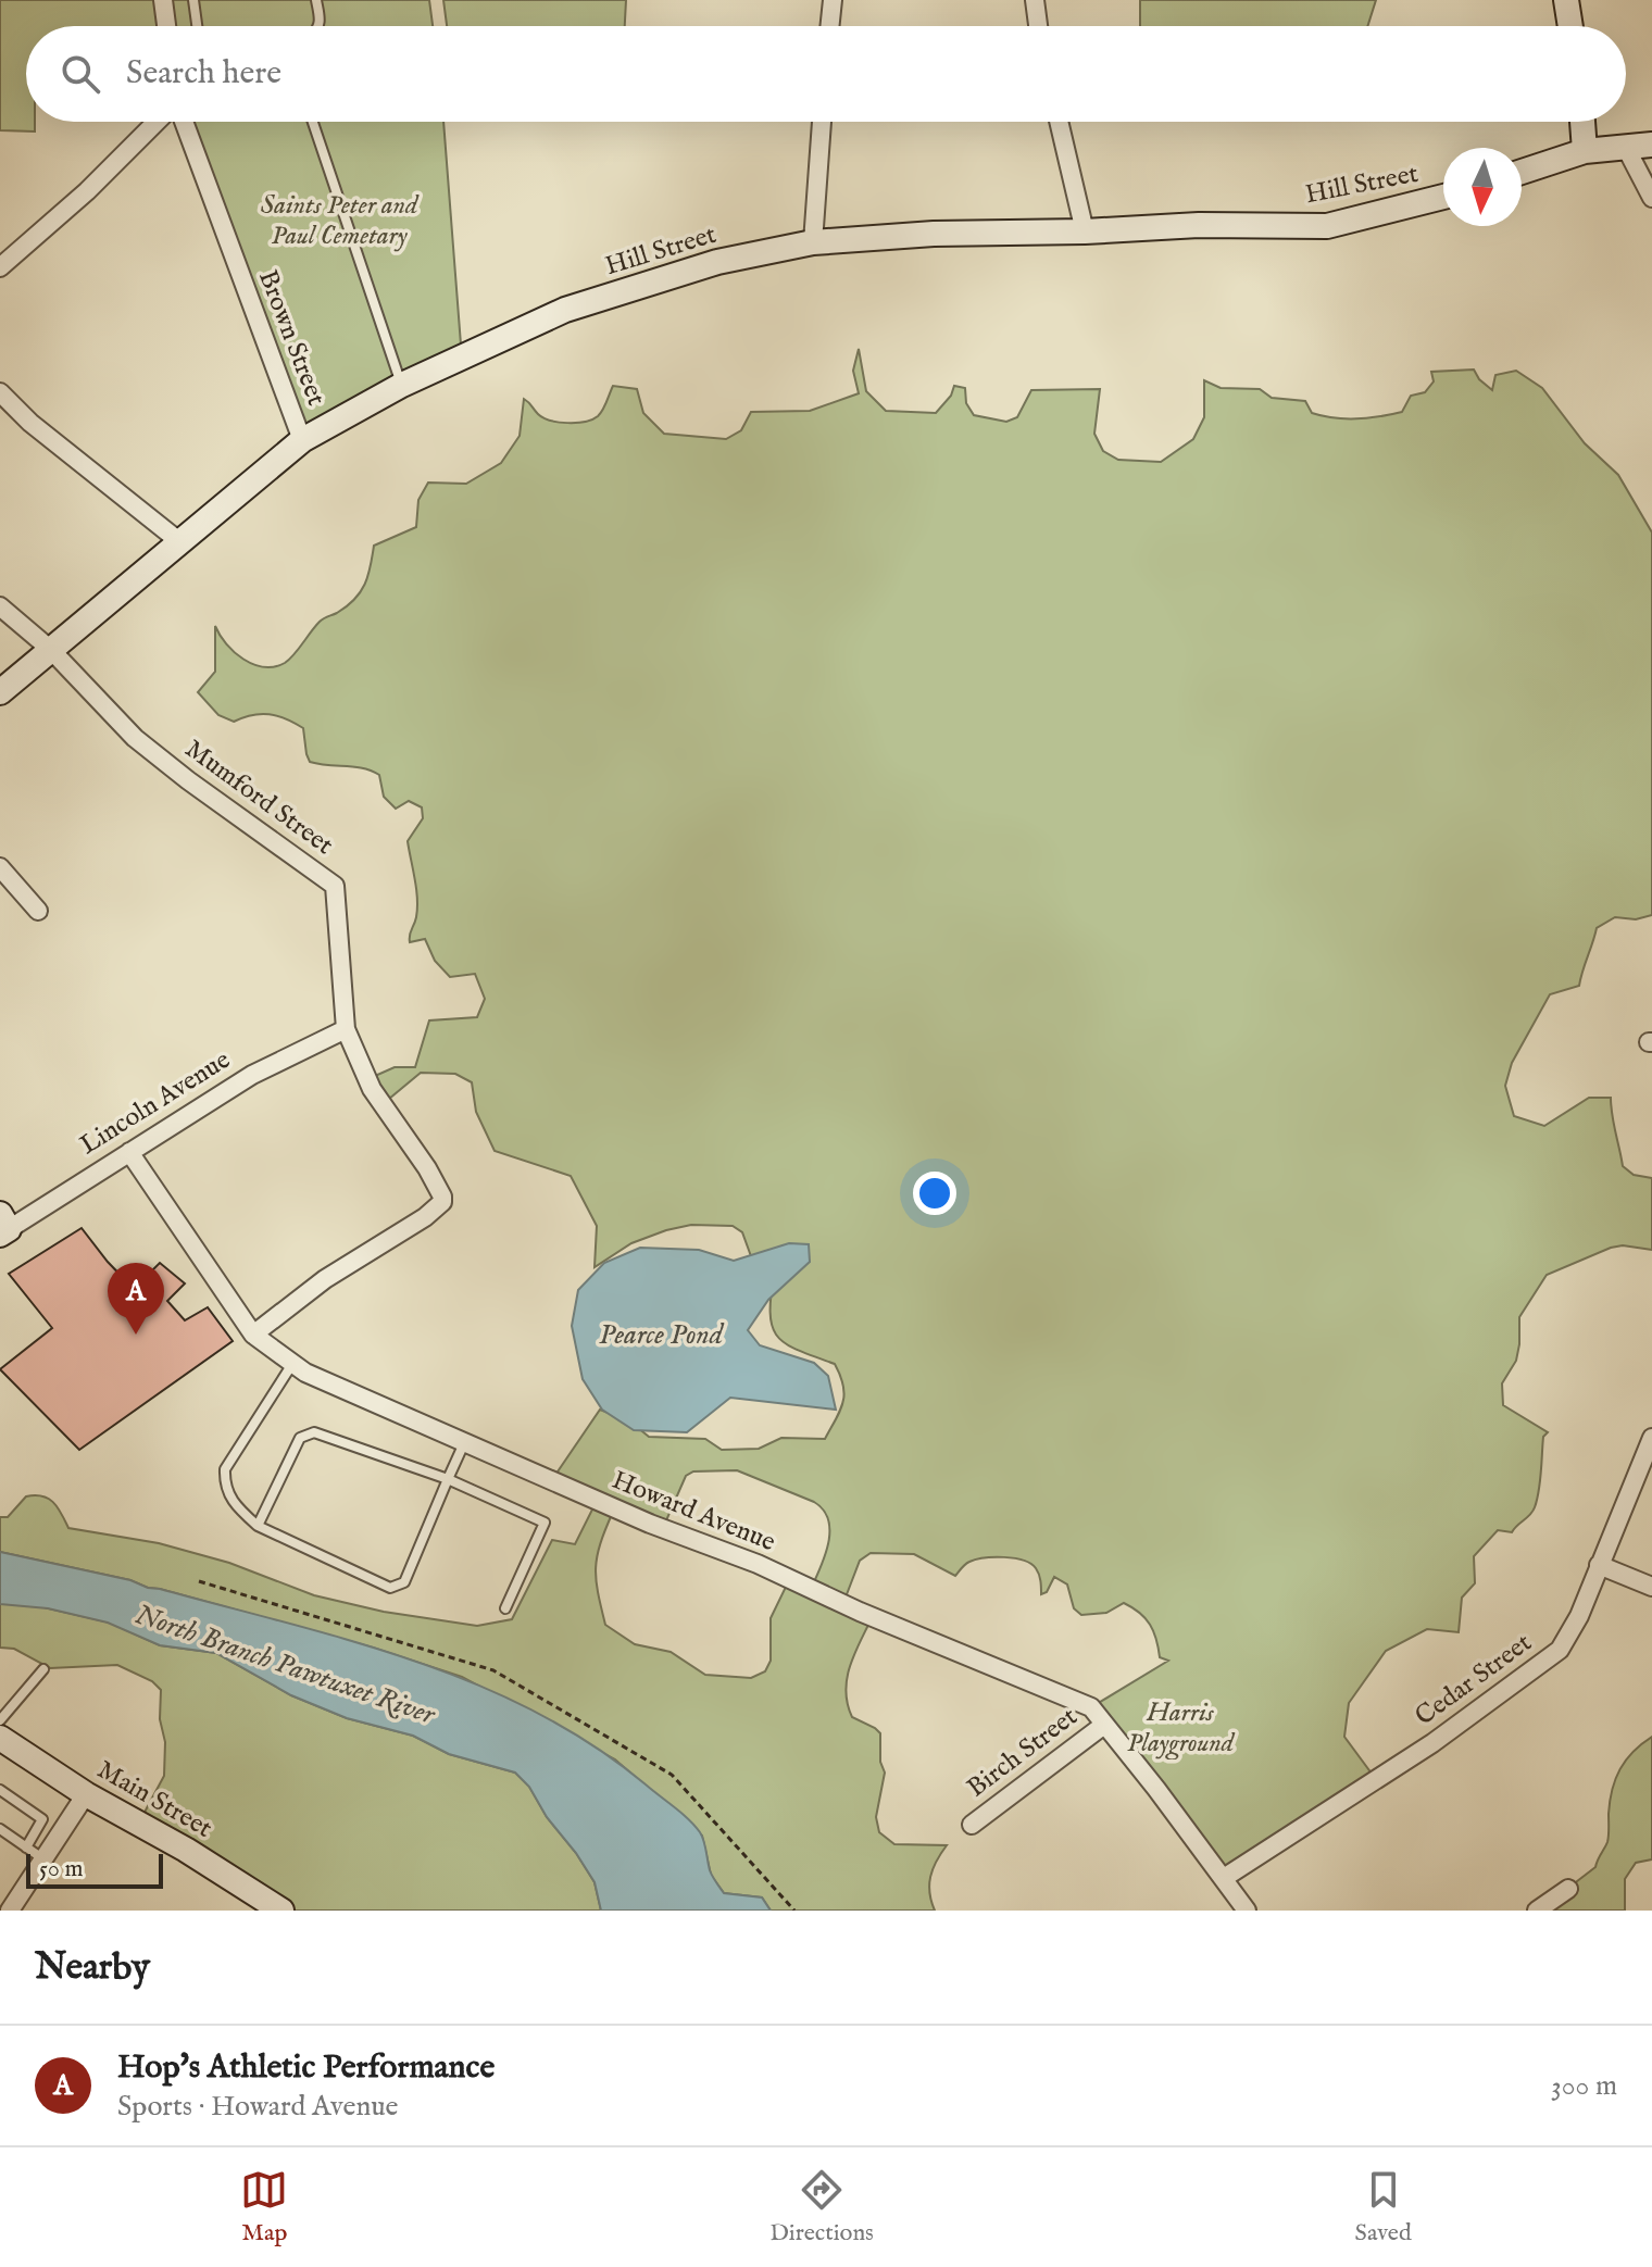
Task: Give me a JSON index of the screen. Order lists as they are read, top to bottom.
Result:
{
  "streets": {
    "street": [
      "Hill Street",
      "Brown Street",
      "Mumford Street",
      "Lincoln Avenue",
      "Howard Avenue",
      "Cedar Street",
      "Birch Street",
      "Main Street"
    ]
  },
  "crossings": [
    ["Hill Street", "Brown Street"],
    ["Hill Street", "Mumford Street"],
    ["Mumford Street", "Lincoln Avenue"],
    ["Mumford Street", "Howard Avenue"],
    ["Lincoln Avenue", "Howard Avenue"],
    ["Howard Avenue", "Cedar Street"],
    ["Howard Avenue", "Birch Street"]
  ],
  "water": ["Pearce Pond", "North Branch Pawtuxet River"],
  "parks": ["Saints Peter and Paul Cemetary", "Harris Playground"],
  "scale_bar": "50 m",
  "north": "bottom",
  "page": {
    "search": "Search here",
    "pins": "A",
    "scale": "50 m",
    "heading": "Nearby",
    "list": [
      {
        "mark": "A",
        "name": "Hop's Athletic Performance",
        "note": "Sports · Howard Avenue",
        "value": "300 m"
      }
    ],
    "nav": ["Map", "Directions", "Saved"]
  }
}
